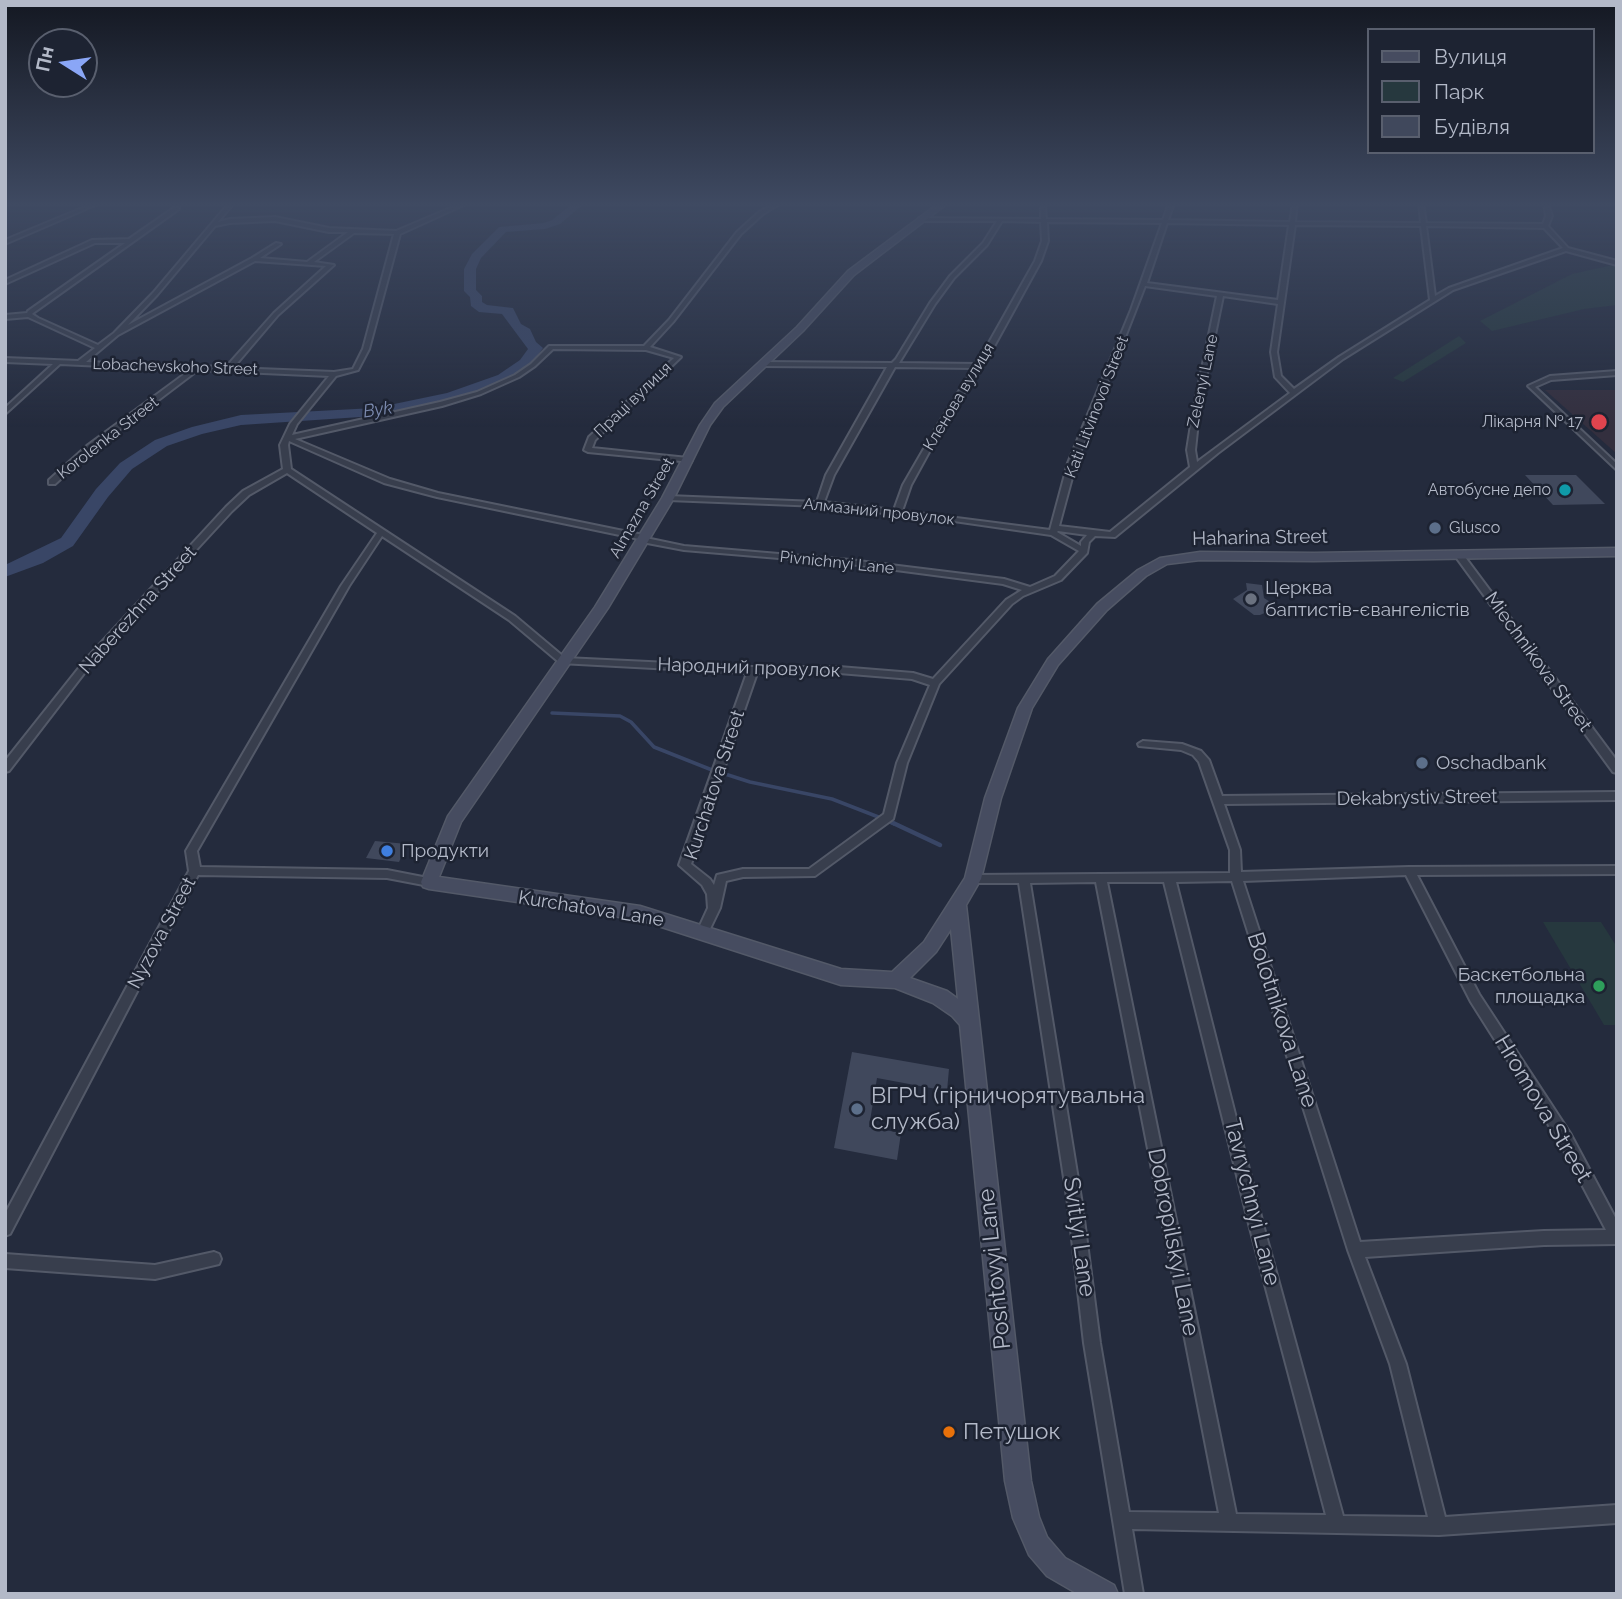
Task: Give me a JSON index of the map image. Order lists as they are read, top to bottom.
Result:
{
  "streets": {
    "main road": [
      "Almazna Street",
      "Haharina Street",
      "Kurchatova Lane",
      "Poshtovyi Lane"
    ],
    "street": [
      "Lobachevskoho Street",
      "Zelenyi Lane",
      "Кленова вулиця",
      "Праці вулиця",
      "Kati Litvinovoi Street",
      "Korolenka Street",
      "Алмазний провулок",
      "Pivnichnyi Lane",
      "Naberezhna Street",
      "Miechnikova Street",
      "Народний провулок",
      "Kurchatova Street",
      "Dekabrystiv Street",
      "Nyzova Street",
      "Bolotnikova Lane",
      "Hromova Street",
      "Tavrychnyi Lane",
      "Svitlyi Lane",
      "Dobropilskyi Lane"
    ]
  },
  "crossings": [
    ["Lobachevskoho Street", "Korolenka Street"],
    ["Кленова вулиця", "Алмазний провулок"],
    ["Праці вулиця", "Almazna Street"],
    ["Kati Litvinovoi Street", "Алмазний провулок"],
    ["Almazna Street", "Алмазний провулок"],
    ["Almazna Street", "Pivnichnyi Lane"],
    ["Almazna Street", "Народний провулок"],
    ["Almazna Street", "Kurchatova Lane"],
    ["Haharina Street", "Miechnikova Street"],
    ["Haharina Street", "Kurchatova Lane"],
    ["Haharina Street", "Poshtovyi Lane"],
    ["Народний провулок", "Kurchatova Street"],
    ["Dekabrystiv Street", "Bolotnikova Lane"],
    ["Kurchatova Lane", "Nyzova Street"],
    ["Kurchatova Lane", "Poshtovyi Lane"]
  ],
  "water": ["Byk"],
  "places": [
    "Лікарня № 17",
    "Автобусне депо",
    "Glusco",
    "Церква баптистів-євангелістів",
    "Oschadbank",
    "Продукти",
    "Баскетбольна площадка",
    "ВГРЧ (гірничорятувальна служба)",
    "Петушок"
  ],
  "legend": ["Вулиця", "Парк", "Будівля"],
  "north": "left"
}
